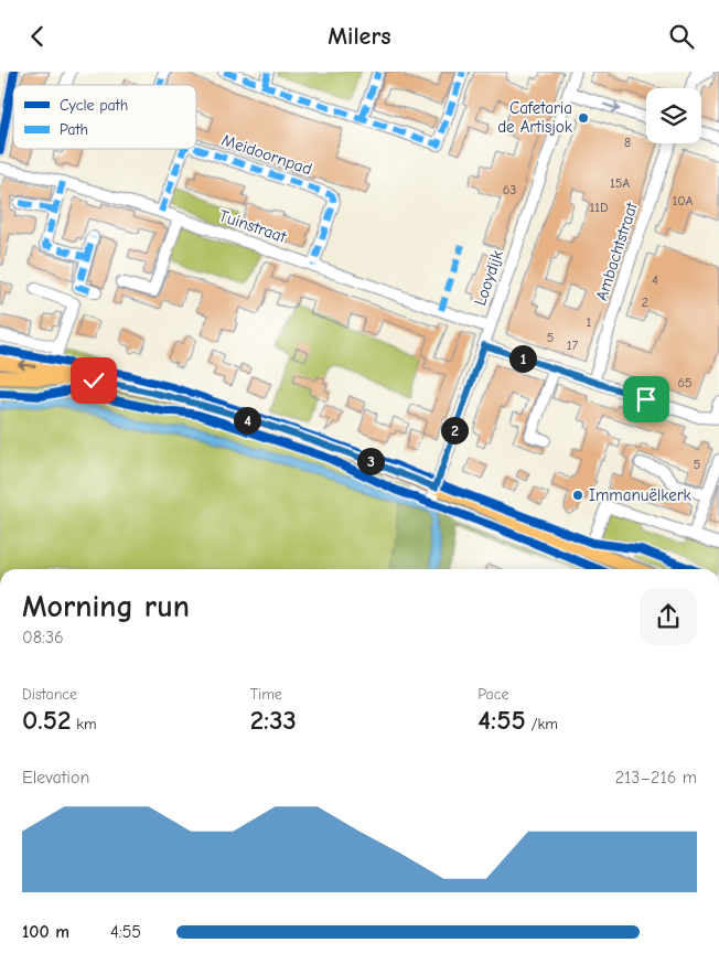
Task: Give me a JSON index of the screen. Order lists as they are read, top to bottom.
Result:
{
  "streets": {
    "street": [
      "Meidoornpad",
      "Tuinstraat",
      "Ambachtstraat",
      "Looydijk"
    ]
  },
  "crossings": [
    ["Meidoornpad", "Tuinstraat"],
    ["Tuinstraat", "Looydijk"]
  ],
  "places": ["Cafetaria de Artisjok", "Immanuëlkerk"],
  "house_numbers": [
    "8",
    "15A",
    "63",
    "10A",
    "11D",
    "4",
    "2",
    "1",
    "5",
    "17",
    "65",
    "5"
  ],
  "legend": ["Cycle path", "Path"],
  "page": {
    "header": "Milers",
    "pins": [
      "1",
      "4",
      "2",
      "3"
    ],
    "heading": ["Morning run", "08:36"],
    "stats": [
      ["Distance", "0.52 km"],
      ["Time", "2:33"],
      ["Pace", "4:55 /km"]
    ],
    "chart": ["Elevation", "213–216 m"],
    "list": [
      {
        "name": "100 m",
        "note": "4:55"
      }
    ]
  }
}
